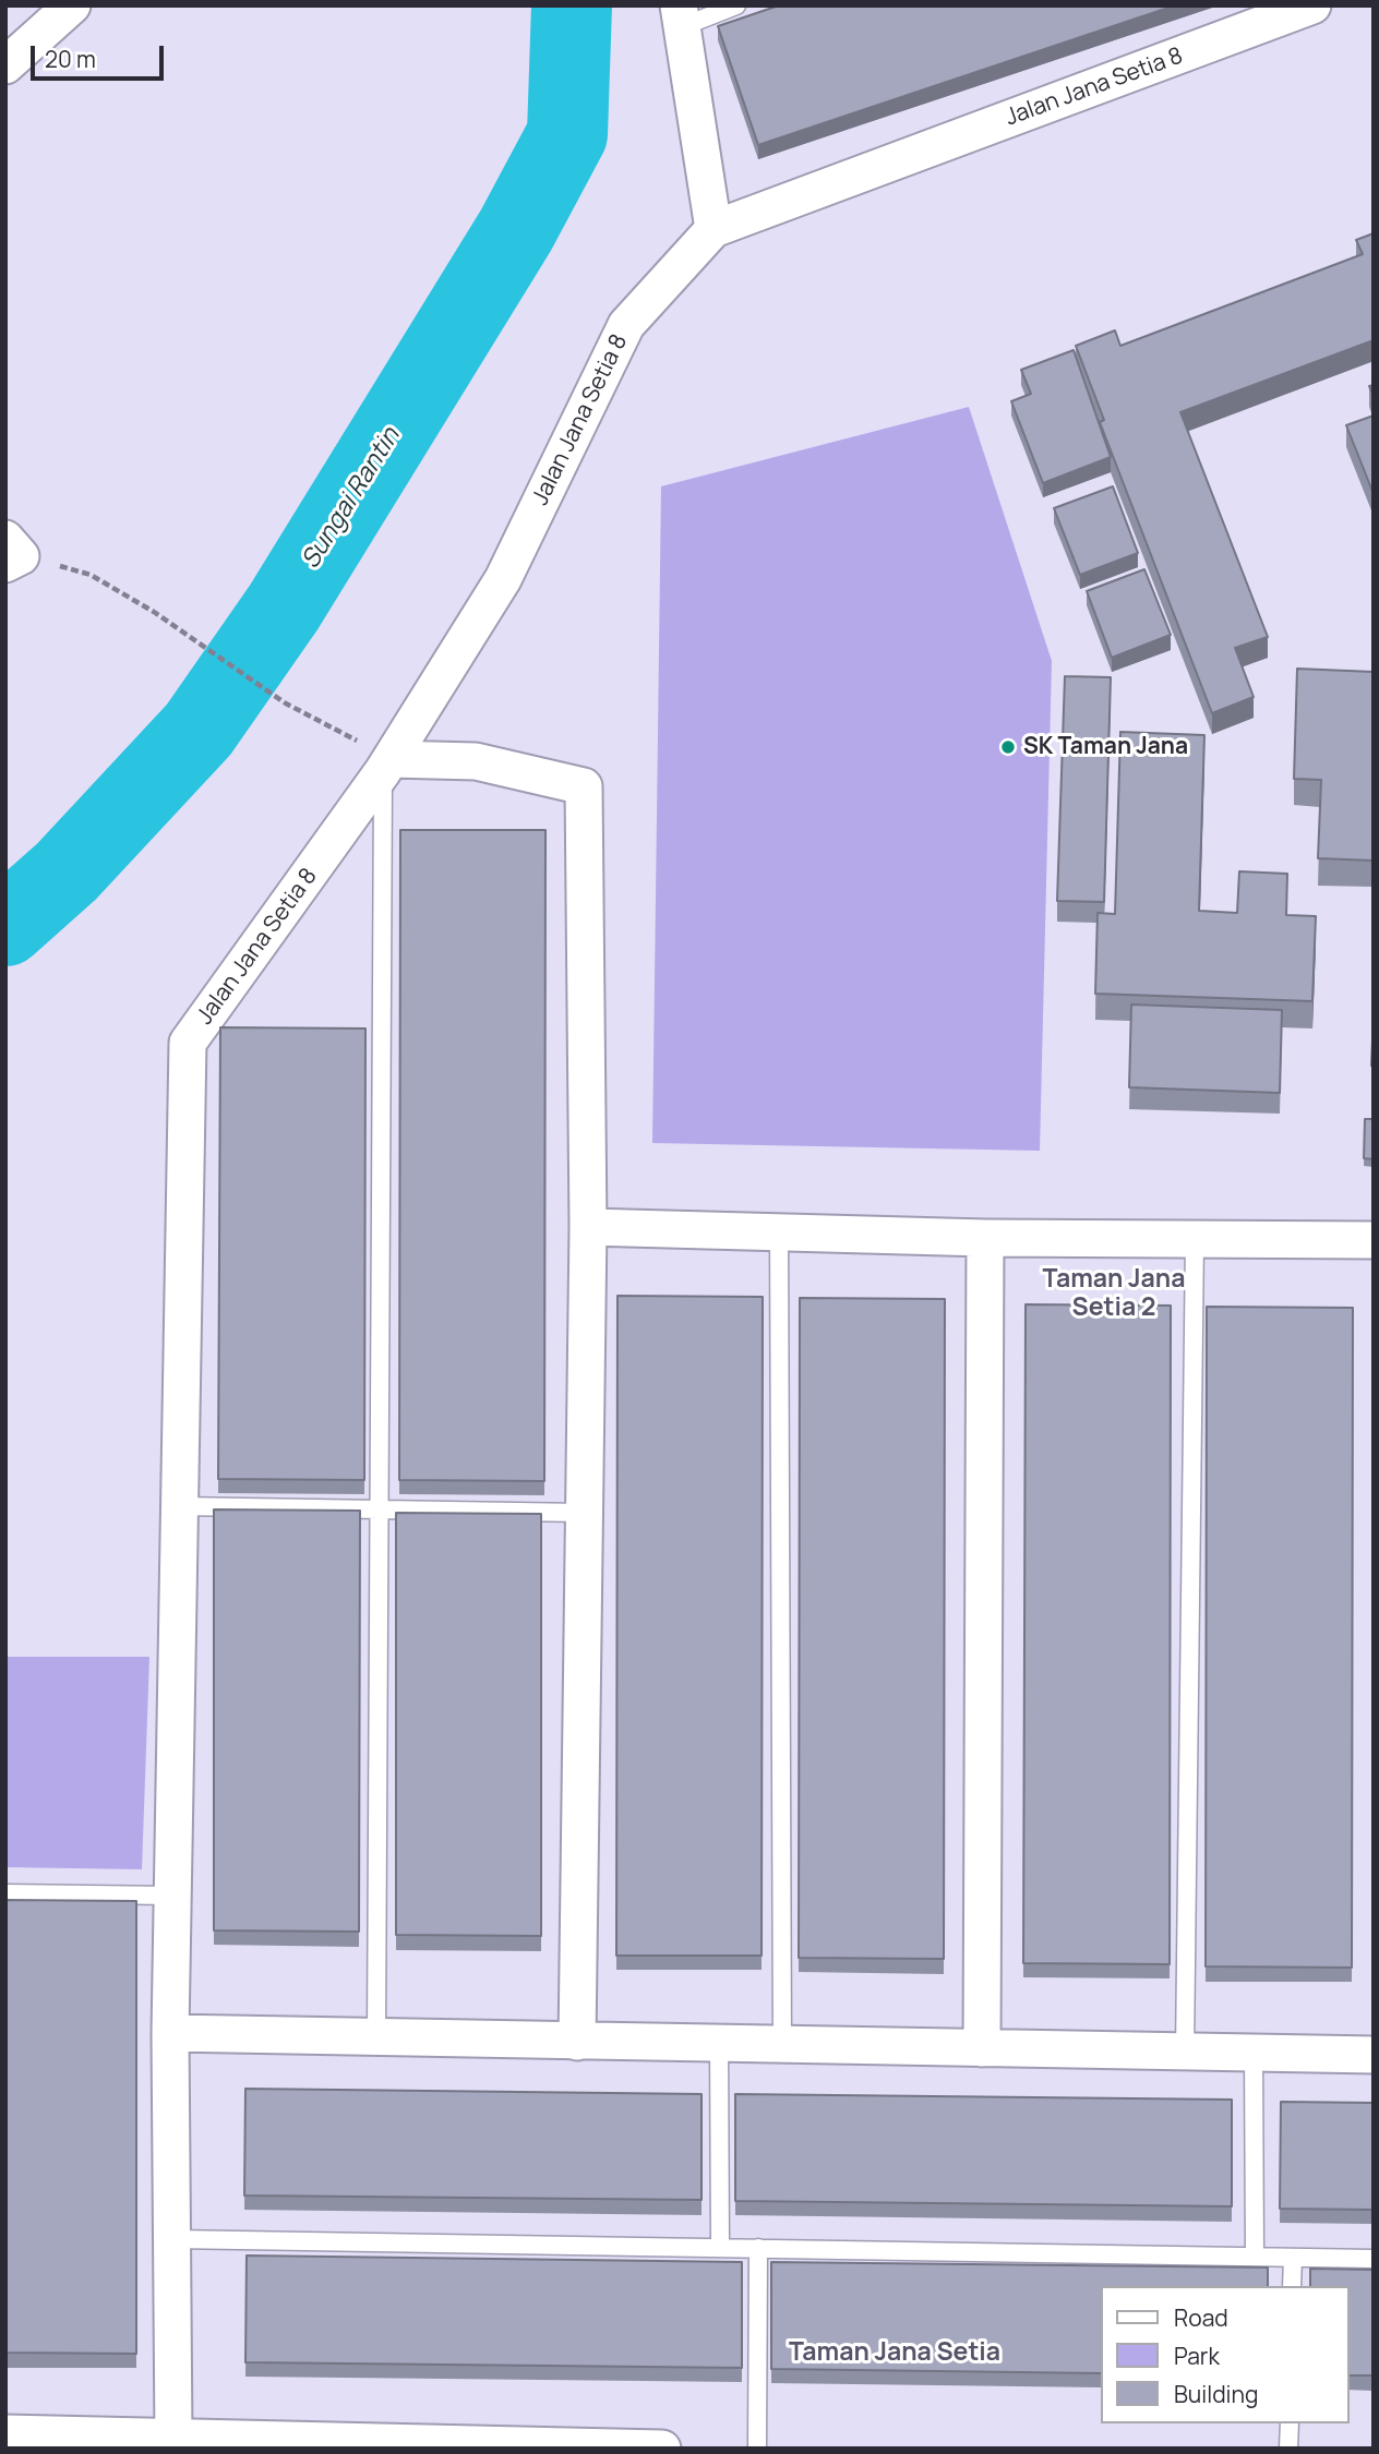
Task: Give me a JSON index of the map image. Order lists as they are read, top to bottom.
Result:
{
  "streets": {
    "street": ["Jalan Jana Setia 8"]
  },
  "districts": ["Taman Jana Setia 2", "Taman Jana Setia"],
  "water": ["Sungai Rantin"],
  "places": ["SK Taman Jana"],
  "legend": ["Road", "Park", "Building"],
  "scale_bar": "20 m"
}
